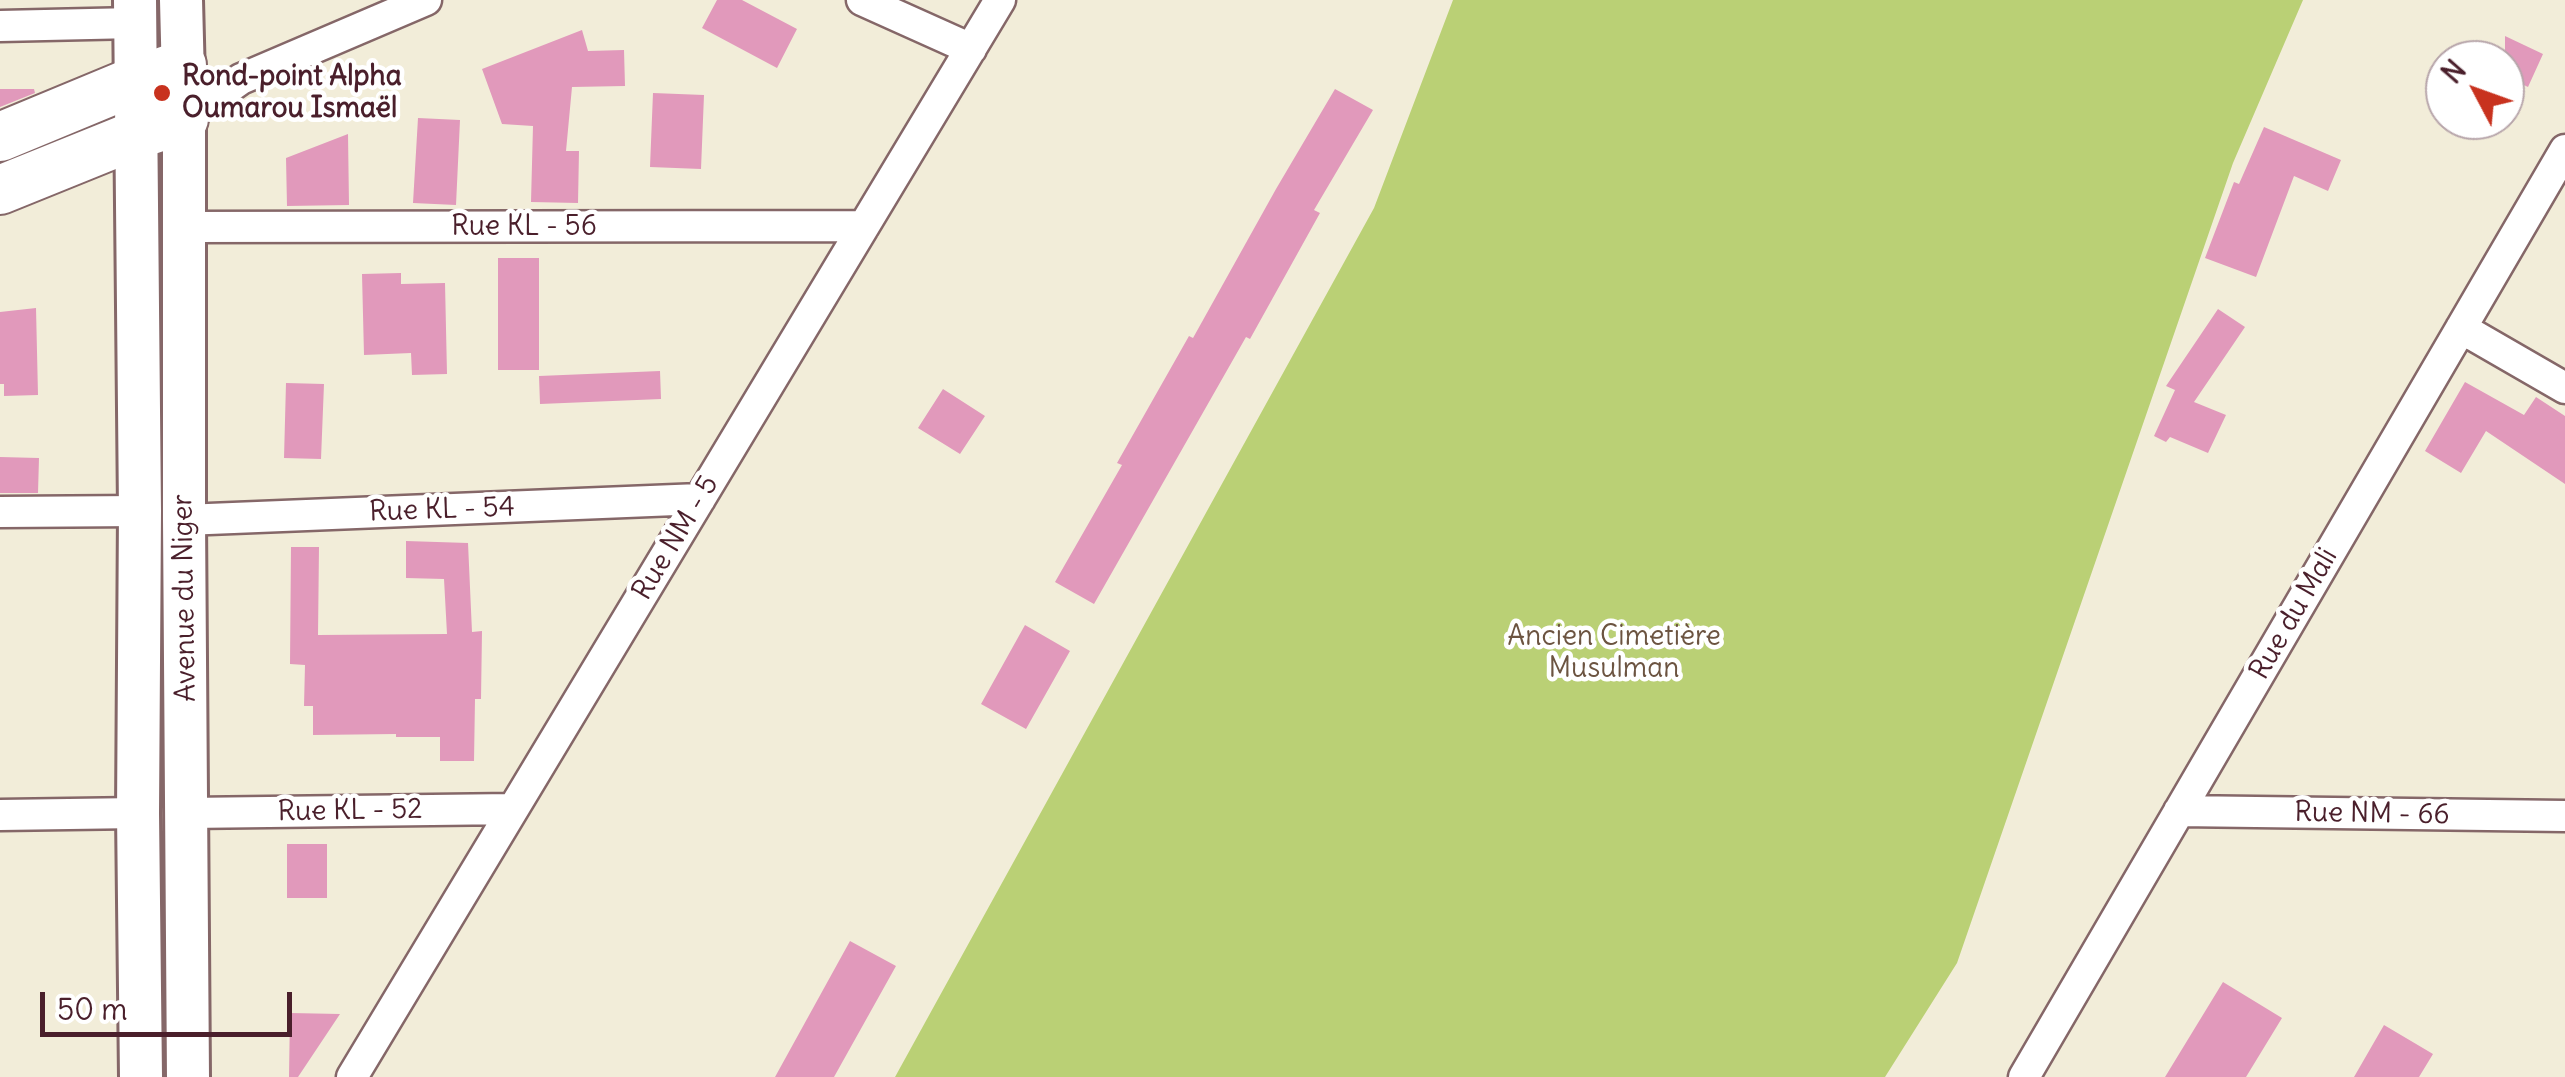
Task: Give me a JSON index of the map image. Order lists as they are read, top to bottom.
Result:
{
  "streets": {
    "main road": ["Avenue du Niger"],
    "street": [
      "Rue KL - 56",
      "Rue KL - 54",
      "Rue NM - 5",
      "Rue du Mali",
      "Rue KL - 52",
      "Rue NM - 66"
    ]
  },
  "crossings": [
    ["Rue KL - 56", "Rue NM - 5"],
    ["Rue KL - 56", "Avenue du Niger"],
    ["Rue KL - 54", "Rue NM - 5"],
    ["Rue KL - 54", "Avenue du Niger"],
    ["Rue NM - 5", "Rue KL - 52"],
    ["Avenue du Niger", "Rue KL - 52"],
    ["Rue du Mali", "Rue NM - 66"]
  ],
  "parks": ["Ancien Cimetière Musulman"],
  "places": ["Rond-point Alpha Oumarou Ismaël"],
  "scale_bar": "50 m",
  "north": "top left"
}
